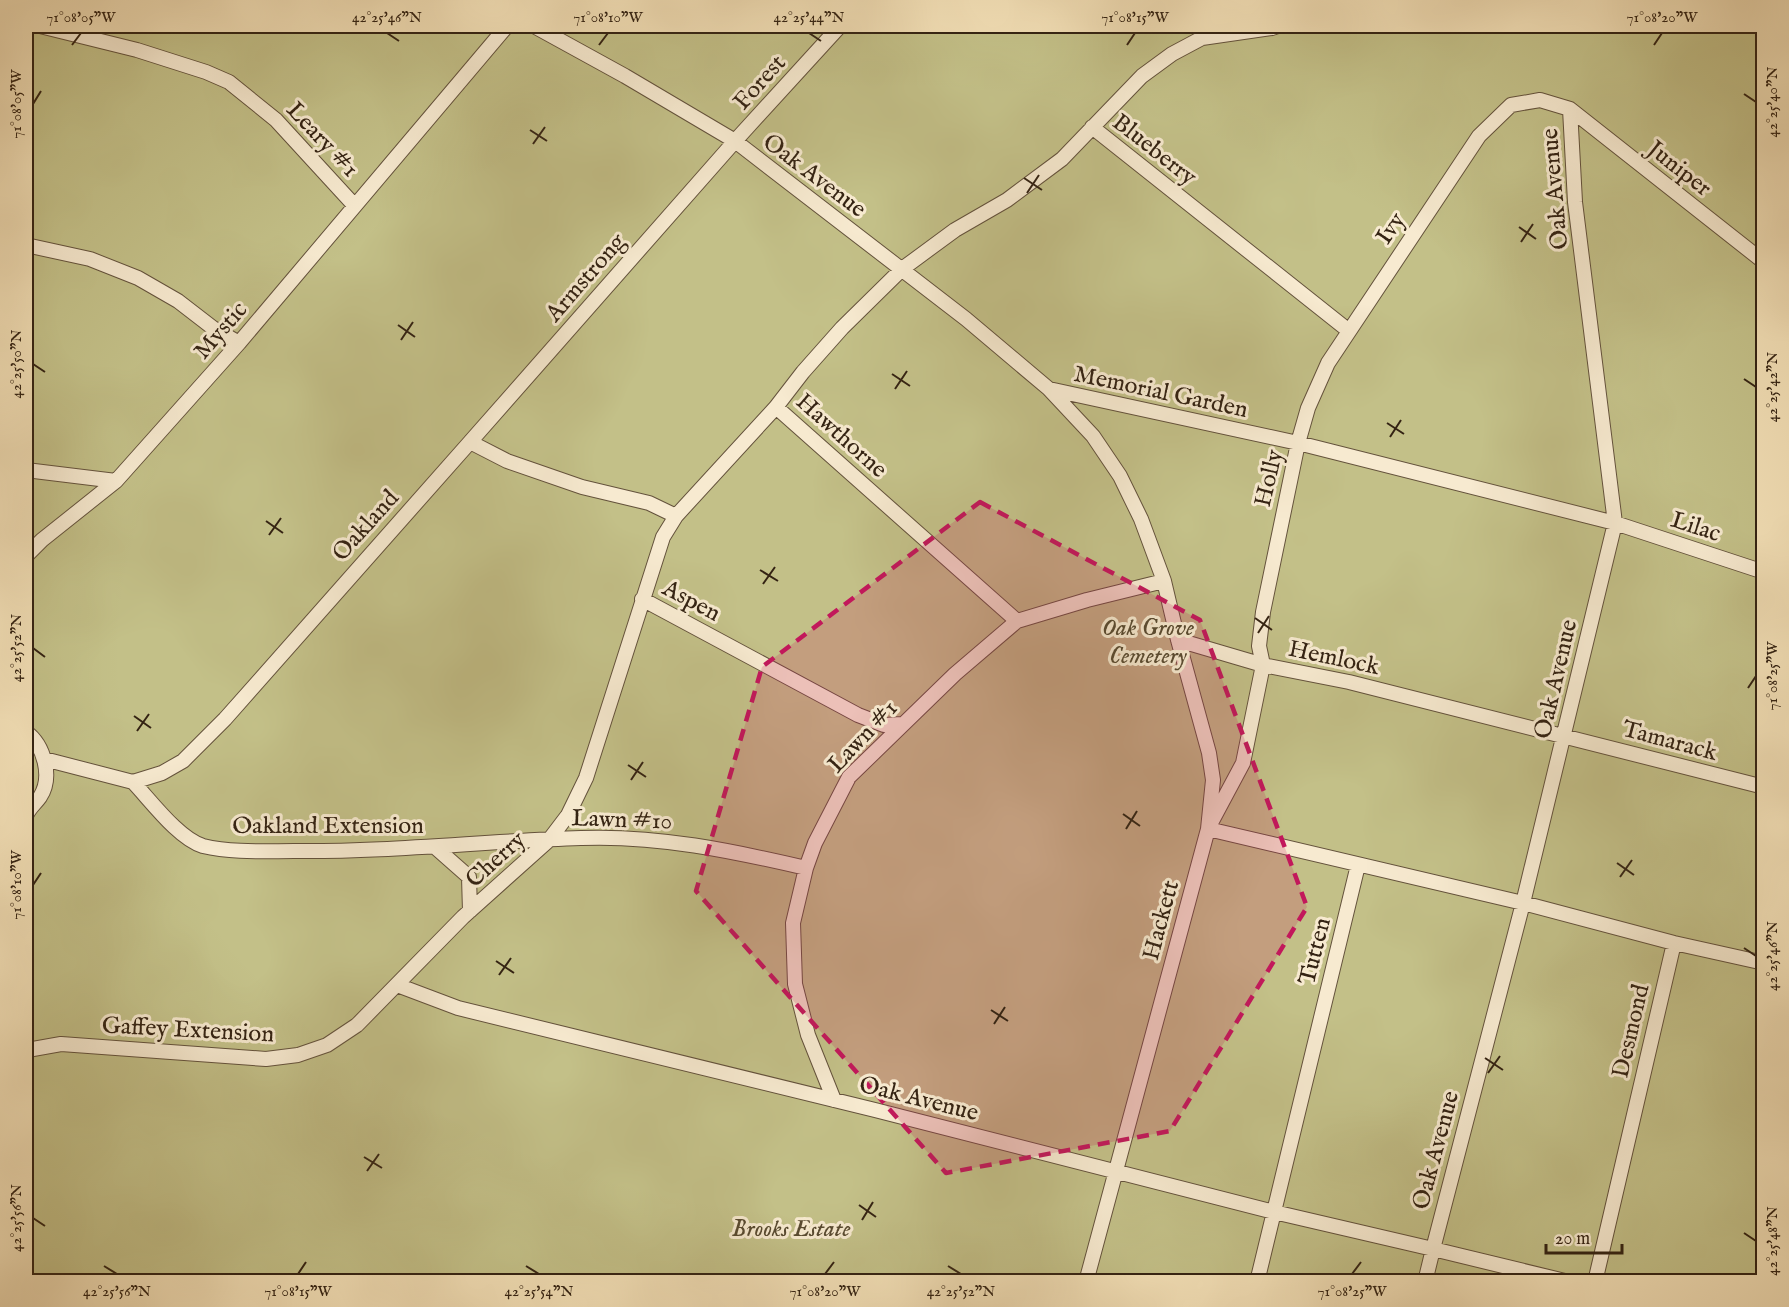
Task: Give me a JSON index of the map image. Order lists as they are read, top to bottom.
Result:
{
  "streets": {
    "lane": [
      "Forest",
      "Leary #1",
      "Blueberry",
      "Juniper",
      "Oak Avenue",
      "Ivy",
      "Armstrong",
      "Mystic",
      "Memorial Garden",
      "Hawthorne",
      "Holly",
      "Oakland",
      "Lilac",
      "Aspen",
      "Hemlock",
      "Lawn #1",
      "Tamarack",
      "Lawn #10",
      "Oakland Extension",
      "Cherry",
      "Hackett",
      "Tutten",
      "Gaffey Extension",
      "Desmond"
    ]
  },
  "crossings": [
    ["Forest", "Oak Avenue"],
    ["Forest", "Armstrong"],
    ["Leary #1", "Mystic"],
    ["Blueberry", "Oak Avenue"],
    ["Blueberry", "Ivy"],
    ["Blueberry", "Hawthorne"],
    ["Juniper", "Oak Avenue"],
    ["Juniper", "Ivy"],
    ["Oak Avenue", "Ivy"],
    ["Oak Avenue", "Armstrong"],
    ["Oak Avenue", "Memorial Garden"],
    ["Oak Avenue", "Hawthorne"],
    ["Oak Avenue", "Holly"],
    ["Oak Avenue", "Lilac"],
    ["Oak Avenue", "Hemlock"],
    ["Oak Avenue", "Lawn #1"],
    ["Oak Avenue", "Tamarack"],
    ["Oak Avenue", "Cherry"],
    ["Oak Avenue", "Hackett"],
    ["Oak Avenue", "Tutten"],
    ["Oak Avenue", "Gaffey Extension"],
    ["Ivy", "Memorial Garden"],
    ["Ivy", "Holly"],
    ["Armstrong", "Oakland"],
    ["Memorial Garden", "Holly"],
    ["Memorial Garden", "Hemlock"],
    ["Memorial Garden", "Lawn #1"],
    ["Memorial Garden", "Hackett"],
    ["Hawthorne", "Aspen"],
    ["Hawthorne", "Lawn #1"],
    ["Holly", "Lilac"],
    ["Holly", "Hemlock"],
    ["Oakland", "Oakland Extension"],
    ["Aspen", "Lawn #1"],
    ["Aspen", "Lawn #10"],
    ["Hemlock", "Tamarack"],
    ["Hemlock", "Hackett"],
    ["Lawn #1", "Lawn #10"],
    ["Lawn #10", "Oakland Extension"],
    ["Lawn #10", "Cherry"],
    ["Oakland Extension", "Cherry"],
    ["Cherry", "Gaffey Extension"]
  ],
  "parks": ["Oak Grove Cemetery", "Brooks Estate"],
  "scale_bar": "20 m",
  "coordinates": [
    "71°08'05\"W",
    "42°25'46\"N",
    "71°08'10\"W",
    "42°25'44\"N",
    "71°08'15\"W",
    "71°08'20\"W",
    "42°25'40\"N",
    "42°25'50\"N",
    "42°25'42\"N",
    "42°25'52\"N",
    "71°08'25\"W",
    "42°25'56\"N",
    "42°25'48\"N",
    "42°25'54\"N"
  ]
}
